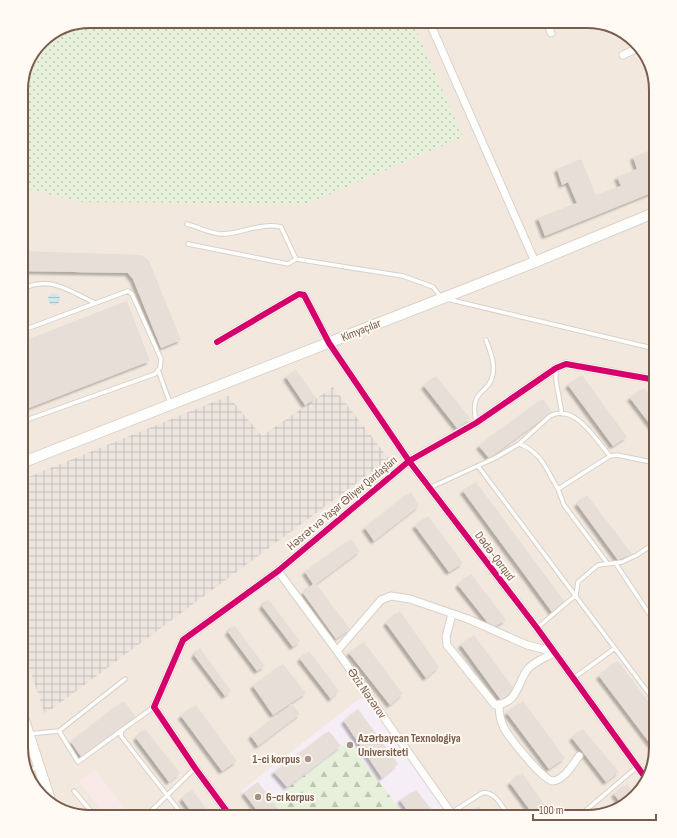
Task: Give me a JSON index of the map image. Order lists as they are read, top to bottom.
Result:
{
  "streets": {
    "street": [
      "Kimyaçılar",
      "Həsrət və Yaşar Əliyev Qardaşları",
      "Dədə-Qorqud",
      "Əziz Nəzərov"
    ]
  },
  "crossings": [
    ["Kimyaçılar", "Dədə-Qorqud"],
    ["Həsrət və Yaşar Əliyev Qardaşları", "Dədə-Qorqud"],
    ["Həsrət və Yaşar Əliyev Qardaşları", "Əziz Nəzərov"]
  ],
  "places": ["Azərbaycan Texnologiya Universiteti", "1-ci korpus", "6-cı korpus"],
  "scale_bar": "100 m"
}
